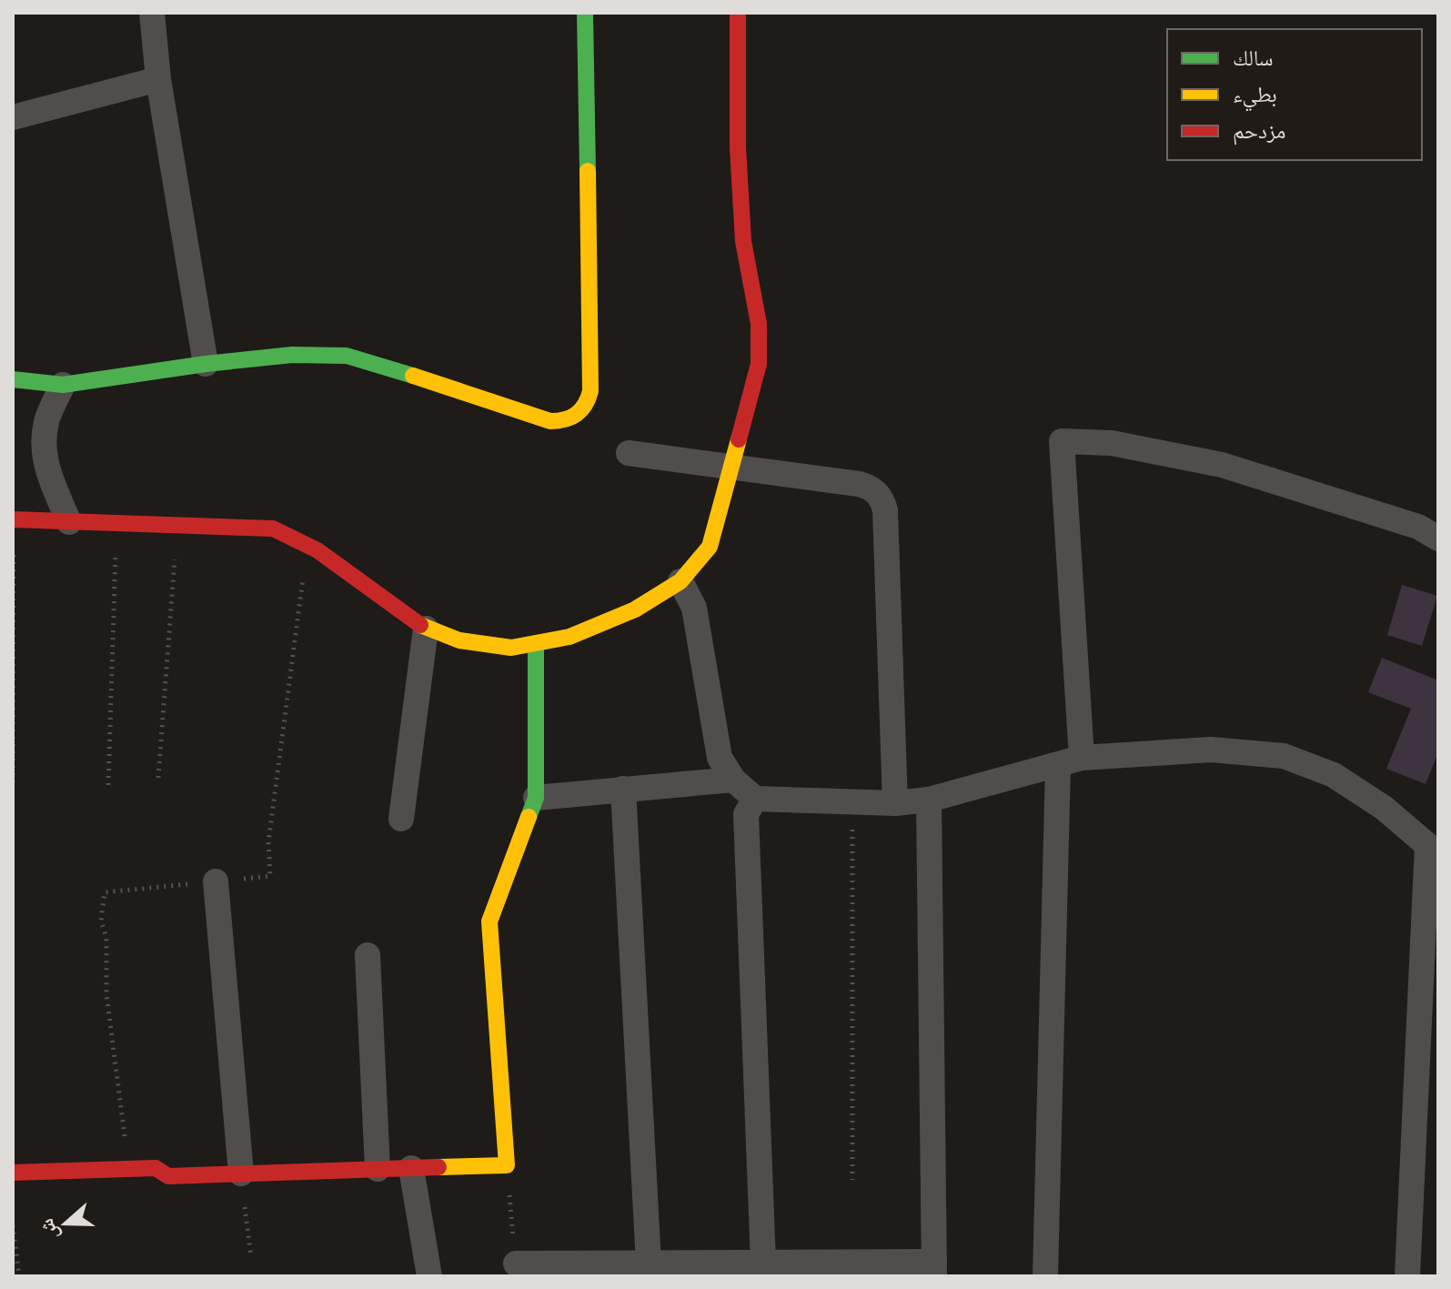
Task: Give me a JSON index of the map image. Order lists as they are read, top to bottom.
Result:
{
  "legend": ["سالك", "بطيء", "مزدحم"],
  "north": "left"
}
